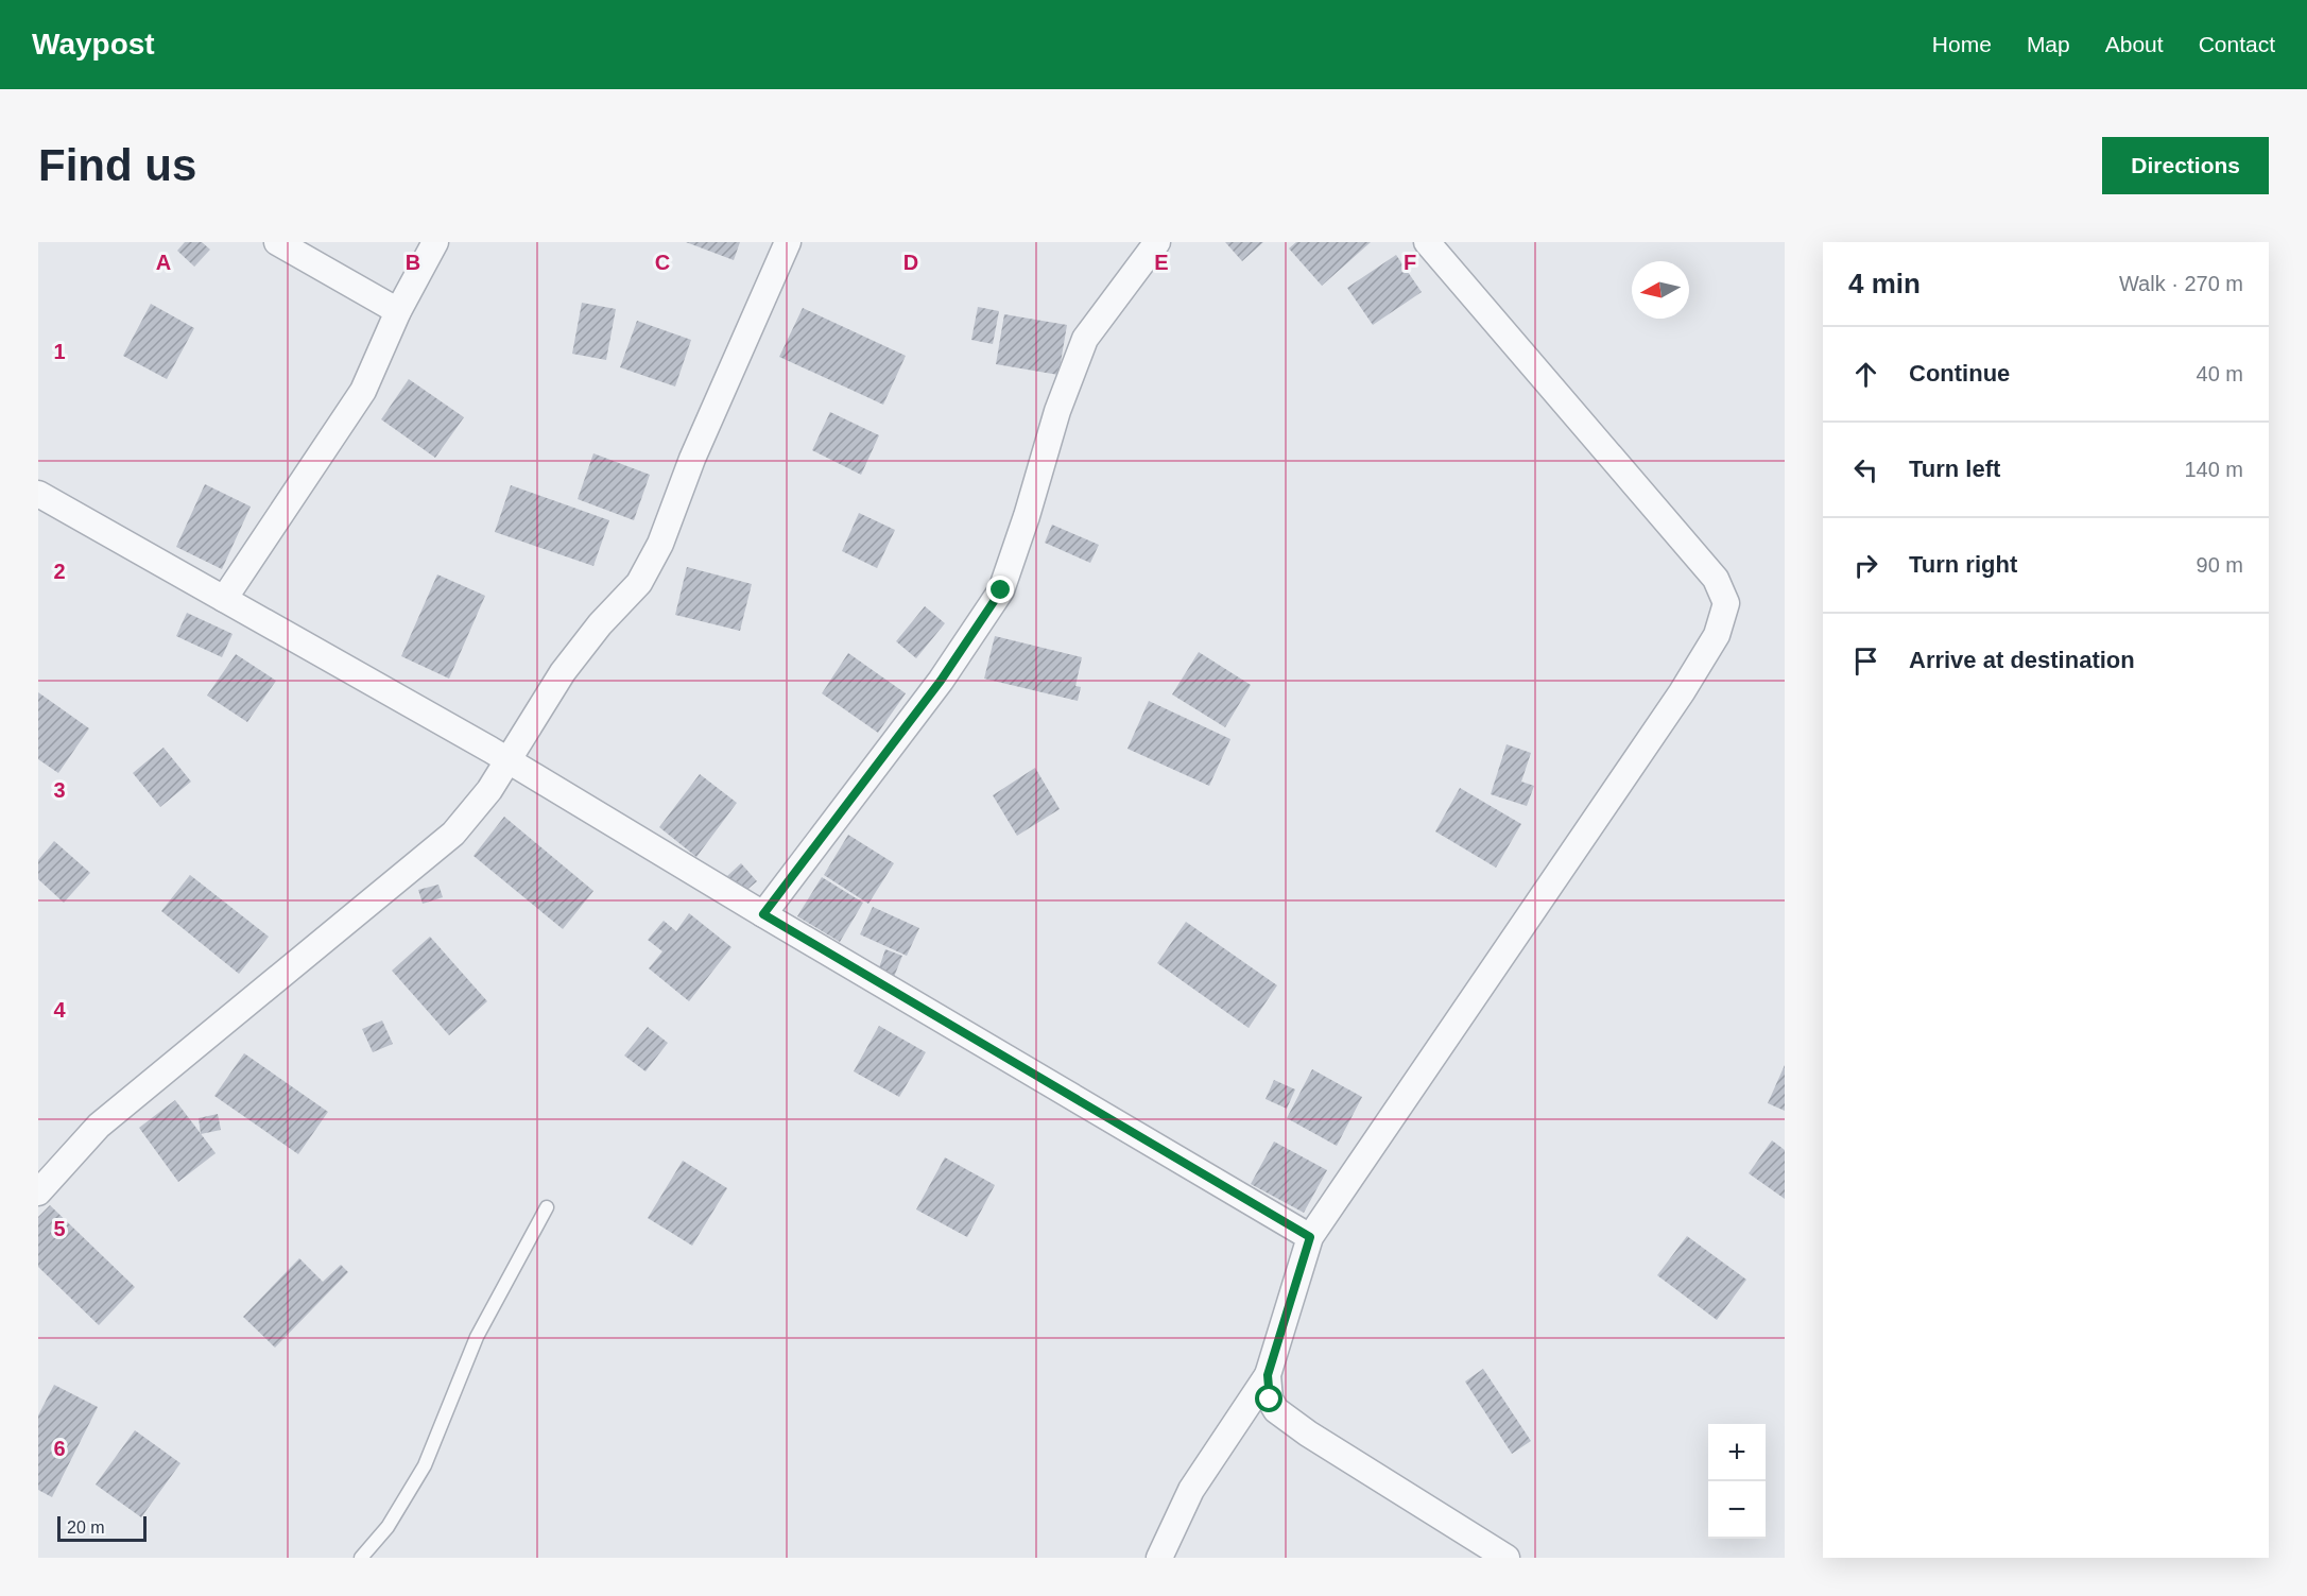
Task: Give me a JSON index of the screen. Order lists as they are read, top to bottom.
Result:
{
  "scale_bar": "20 m",
  "north": "left",
  "page": {
    "header": "Waypost",
    "nav": [
      "Home",
      "Map",
      "About",
      "Contact"
    ],
    "buttons": "Directions",
    "title": "Find us",
    "heading": ["4 min", "Walk · 270 m"],
    "list": [
      ["Continue", "40 m"],
      ["Turn left", "140 m"],
      ["Turn right", "90 m"],
      "Arrive at destination"
    ],
    "map_buttons": ["+", "−"],
    "scale": "20 m"
  },
  "grid": {
    "columns": [
      "A",
      "B",
      "C",
      "D",
      "E",
      "F"
    ],
    "rows": [
      "1",
      "2",
      "3",
      "4",
      "5",
      "6"
    ]
  }
}
